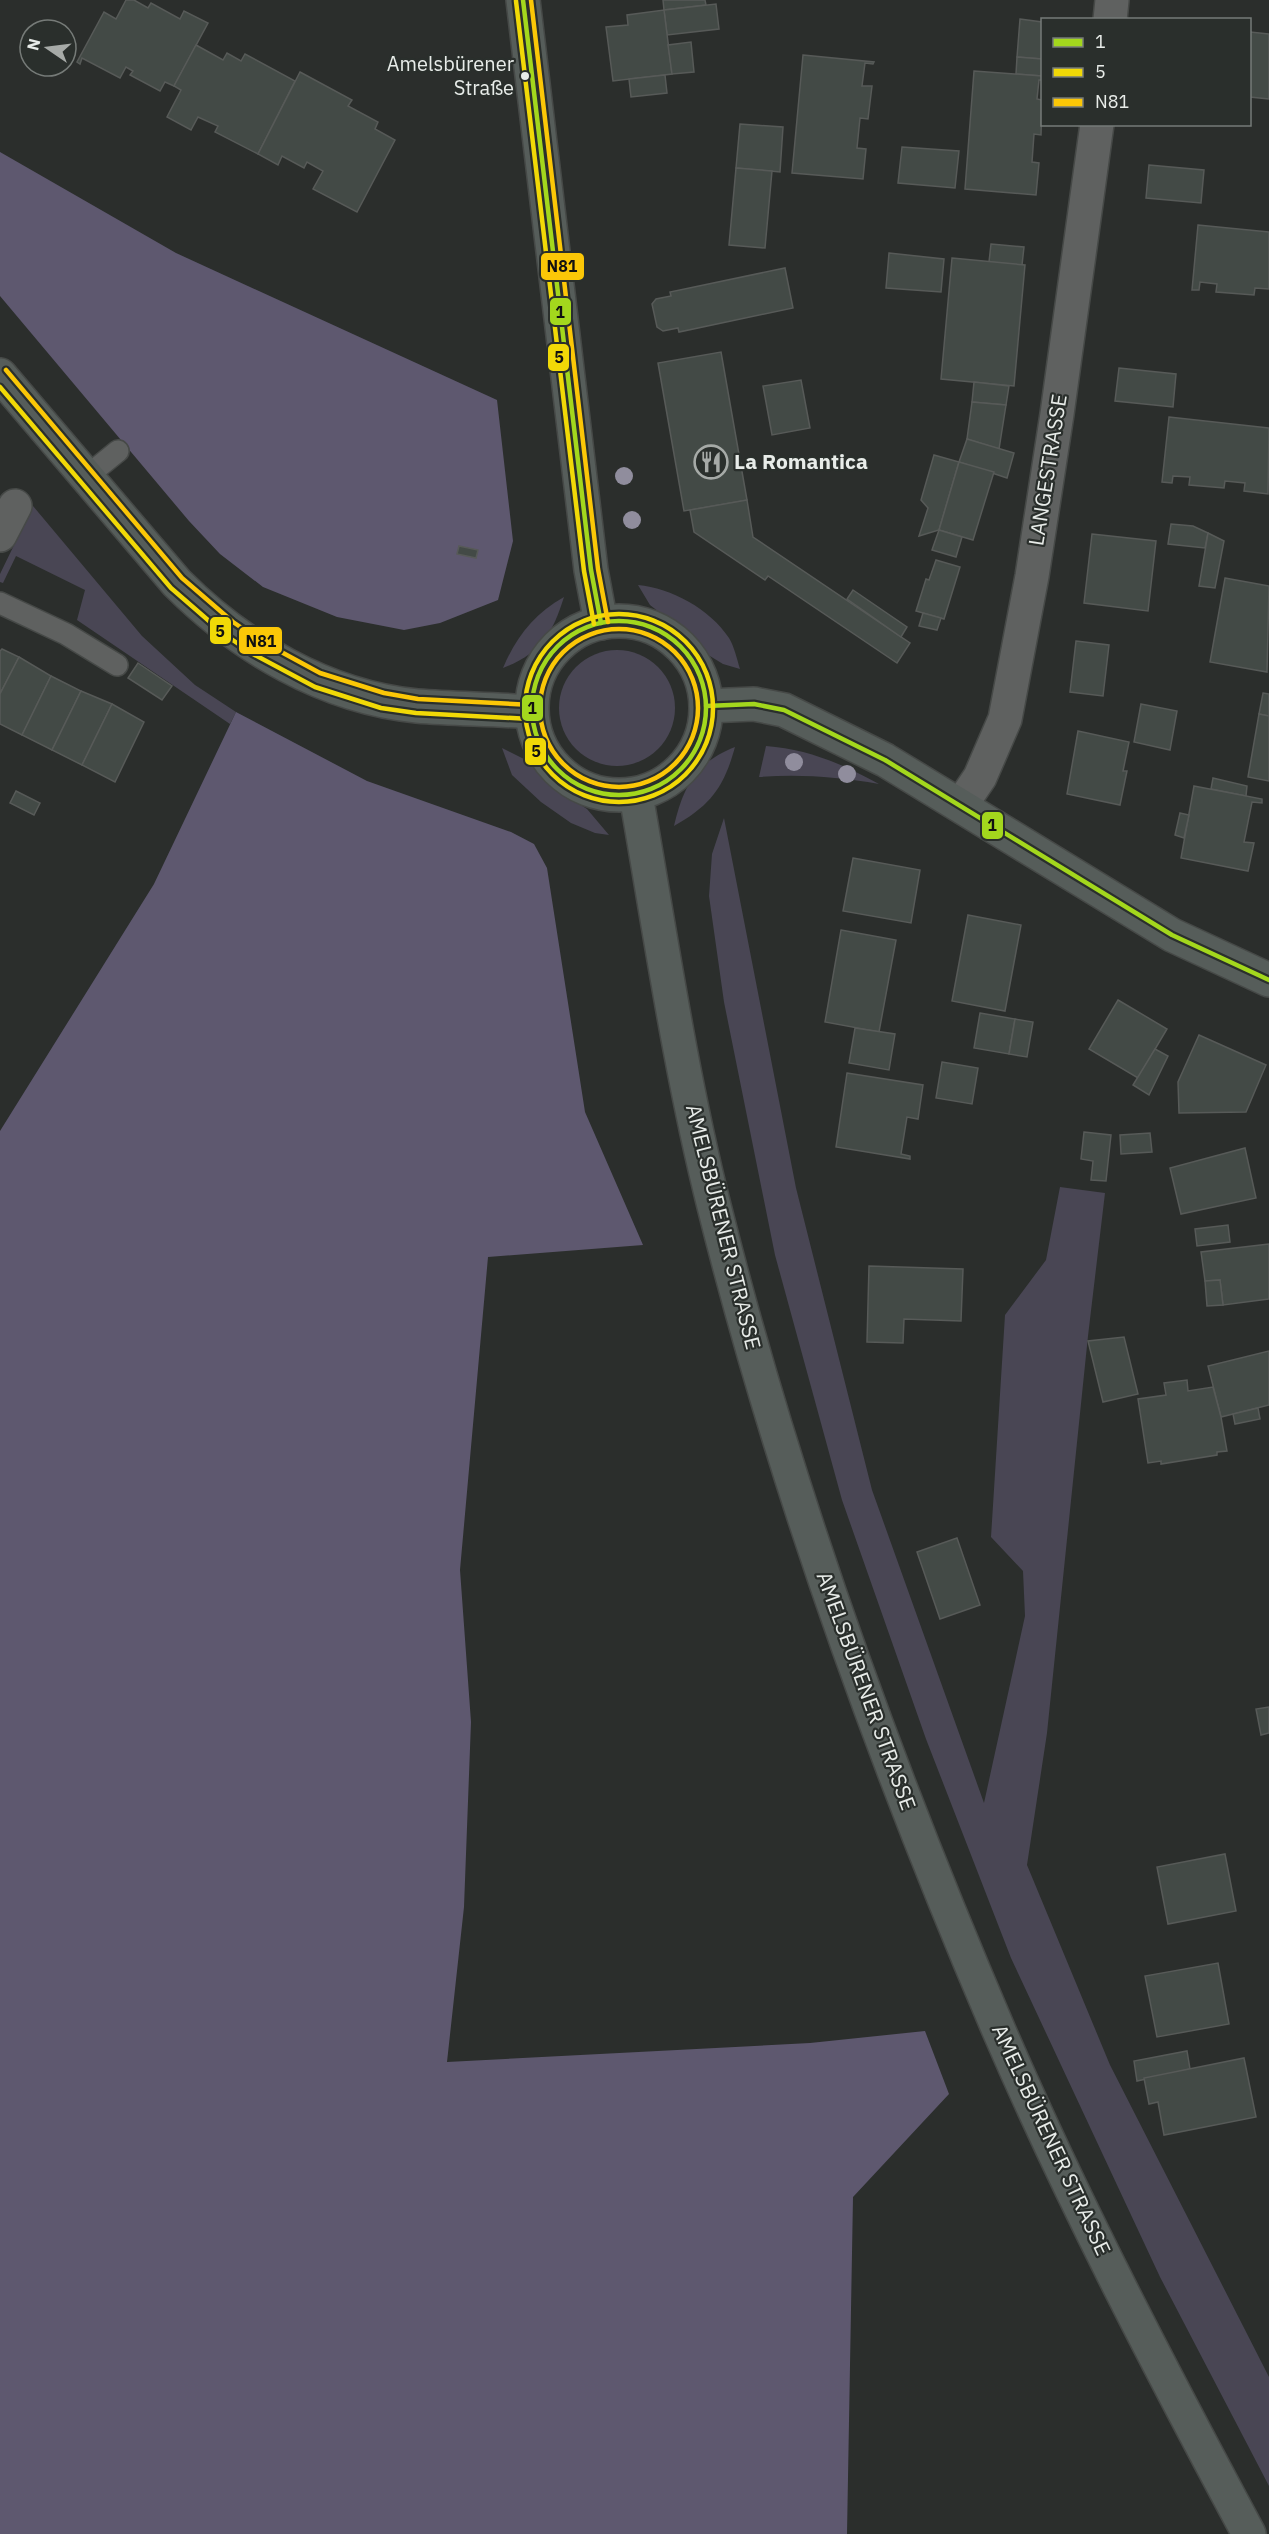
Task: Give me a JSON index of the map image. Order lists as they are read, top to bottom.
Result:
{
  "streets": {
    "street": ["LANGESTRASSE", "AMELSBÜRENER STRASSE"]
  },
  "places": {
    "other": ["Amelsbürener Straße"],
    "restaurant": ["La Romantica"]
  },
  "lines": ["transit line 1", "transit line N81", "transit line 5"],
  "legend": ["1", "5", "N81"],
  "north": "left"
}
